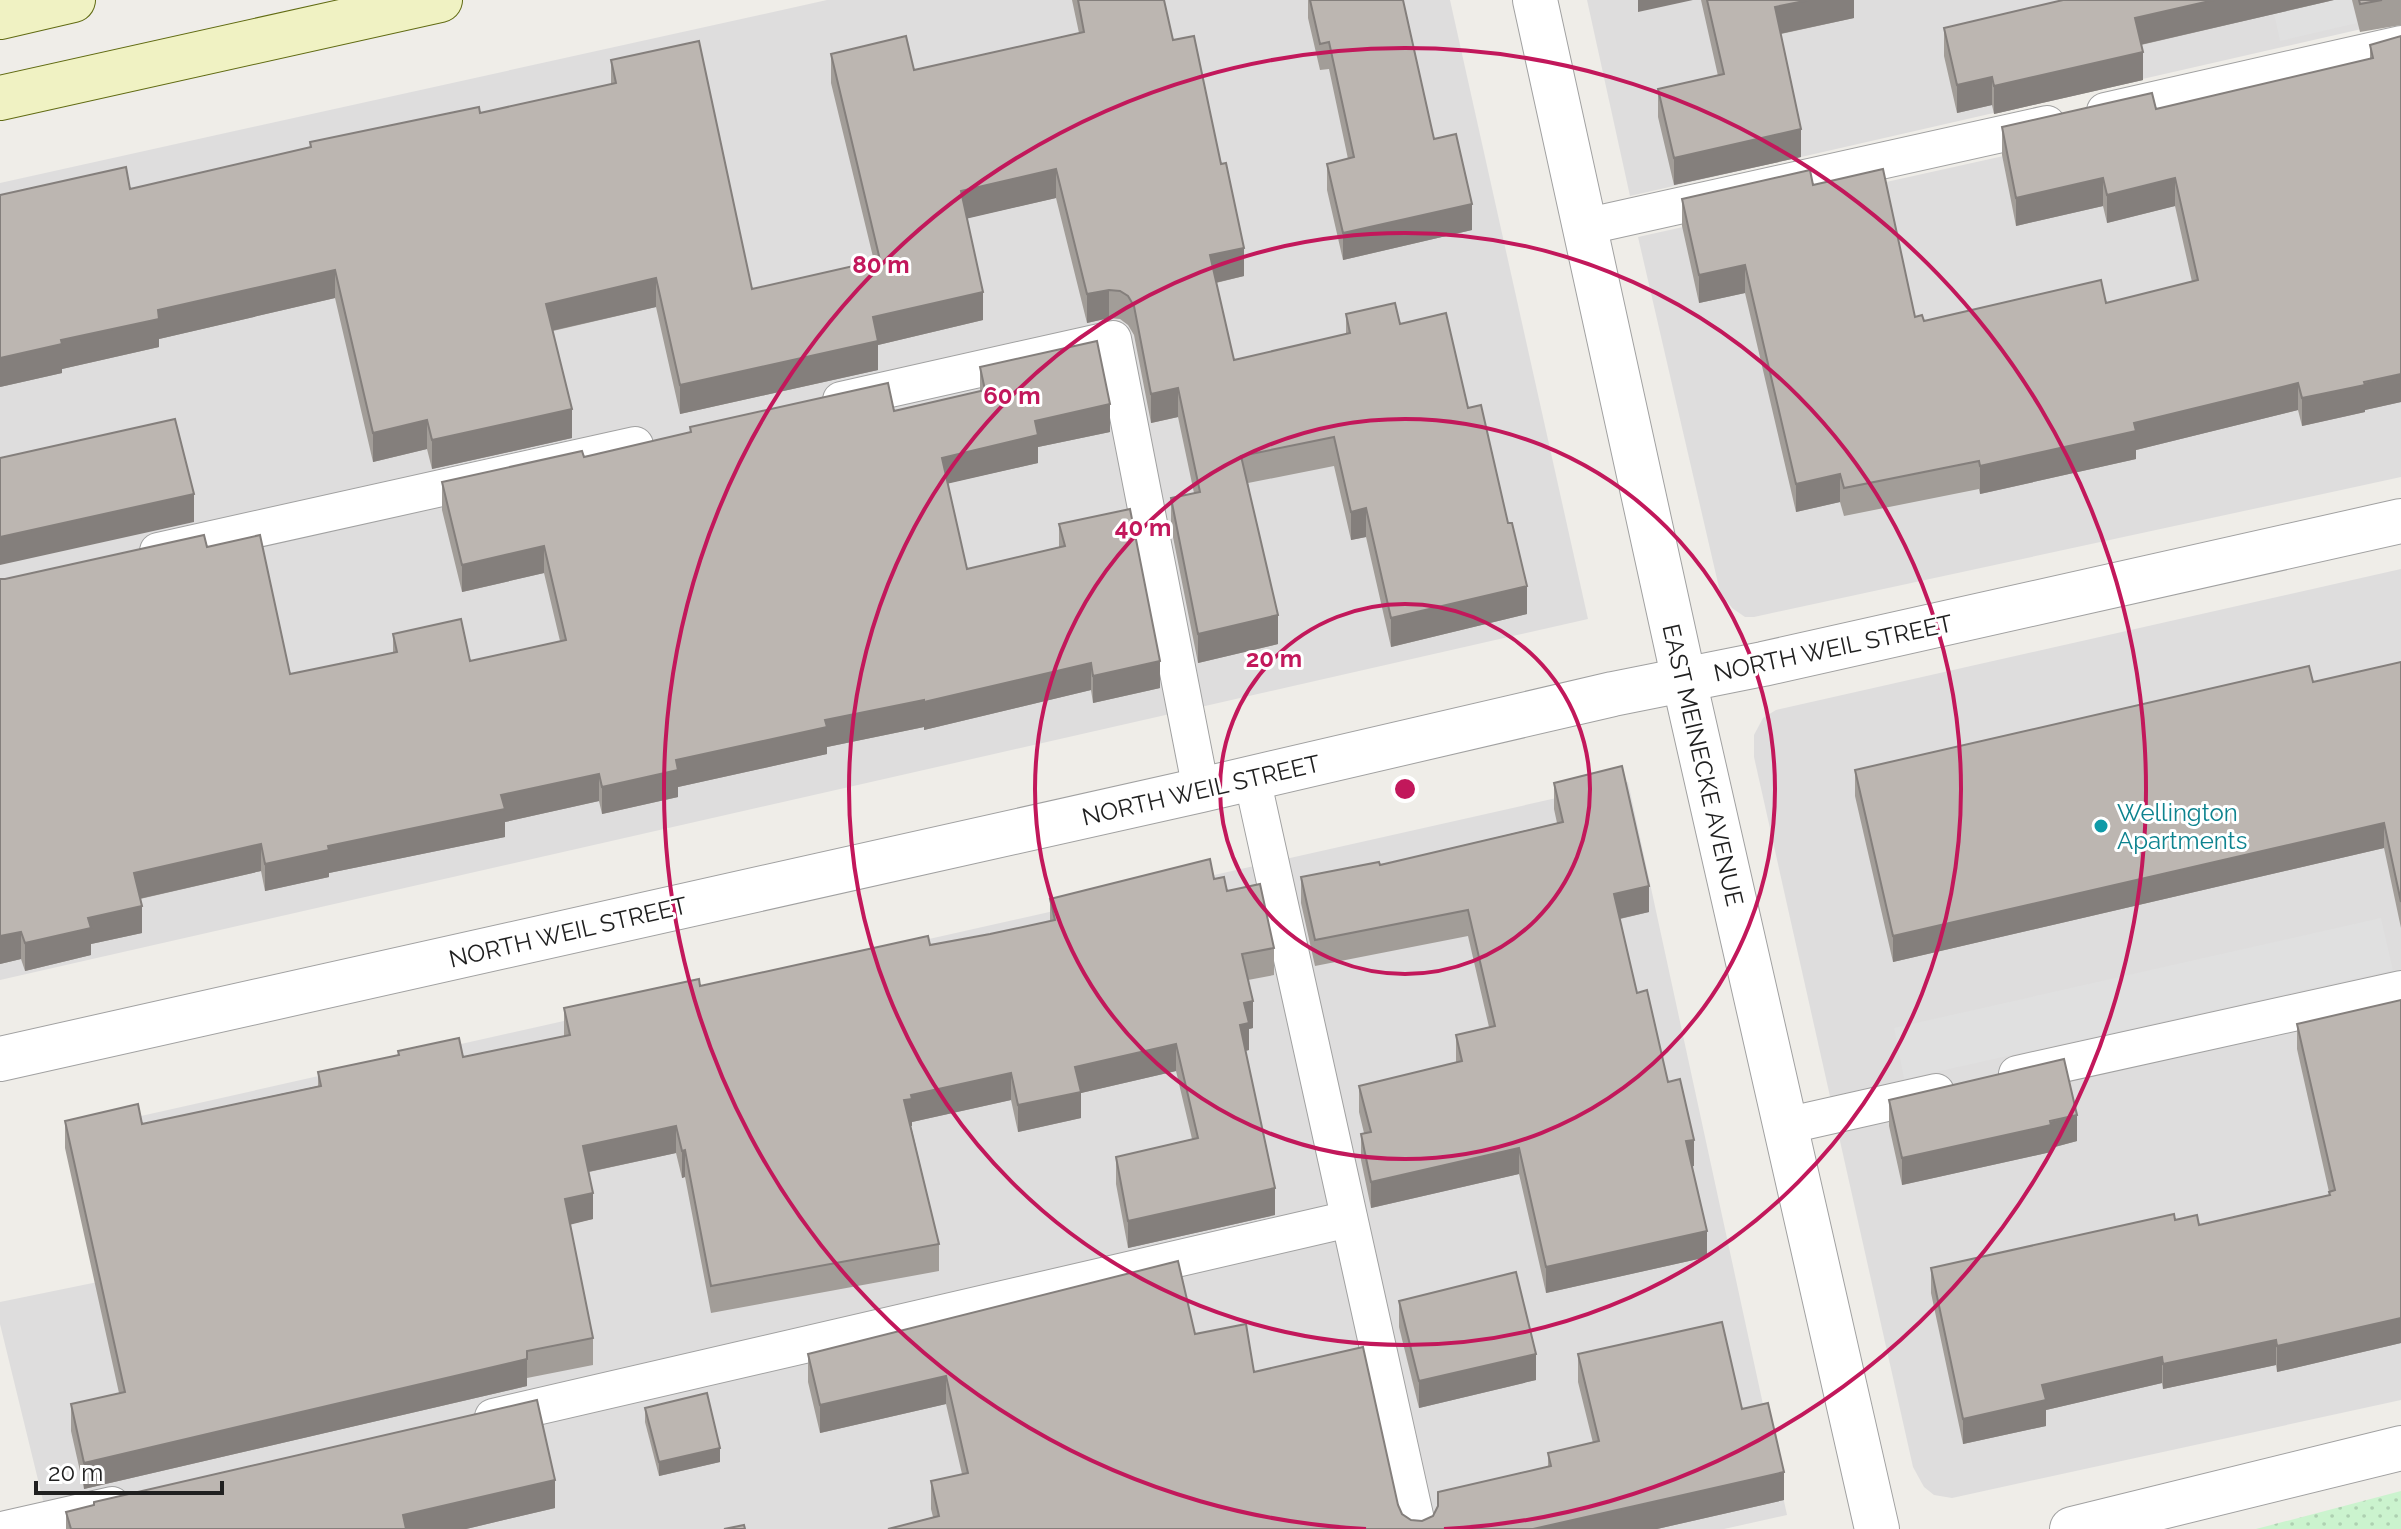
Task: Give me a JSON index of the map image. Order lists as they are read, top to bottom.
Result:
{
  "streets": {
    "street": ["NORTH WEIL STREET", "EAST MEINECKE AVENUE"]
  },
  "crossings": [
    ["NORTH WEIL STREET", "EAST MEINECKE AVENUE"]
  ],
  "places": ["Wellington Apartments"],
  "scale_bar": "20 m",
  "rings": [
    "80 m",
    "60 m",
    "40 m",
    "20 m"
  ]
}
